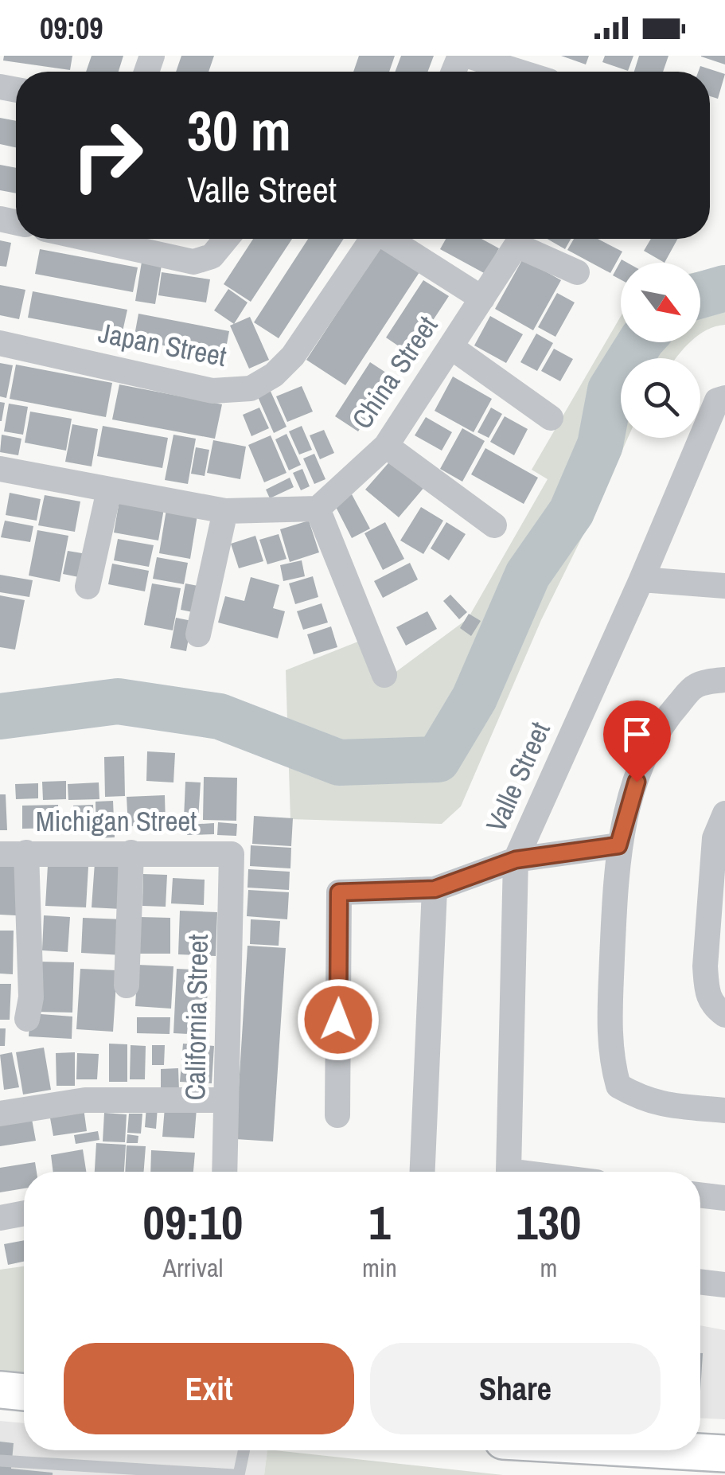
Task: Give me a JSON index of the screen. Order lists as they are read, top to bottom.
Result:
{
  "streets": {
    "street": [
      "Japan Street",
      "China Street",
      "Valle Street",
      "Michigan Street",
      "California Street"
    ]
  },
  "crossings": [
    ["Michigan Street", "California Street"]
  ],
  "north": "bottom right",
  "page": {
    "status": "09:09",
    "turn": ["30 m", "Valle Street"],
    "eta": [
      "09:10",
      "Arrival",
      "1",
      "min",
      "130",
      "m"
    ],
    "buttons": ["Exit", "Share"]
  }
}
